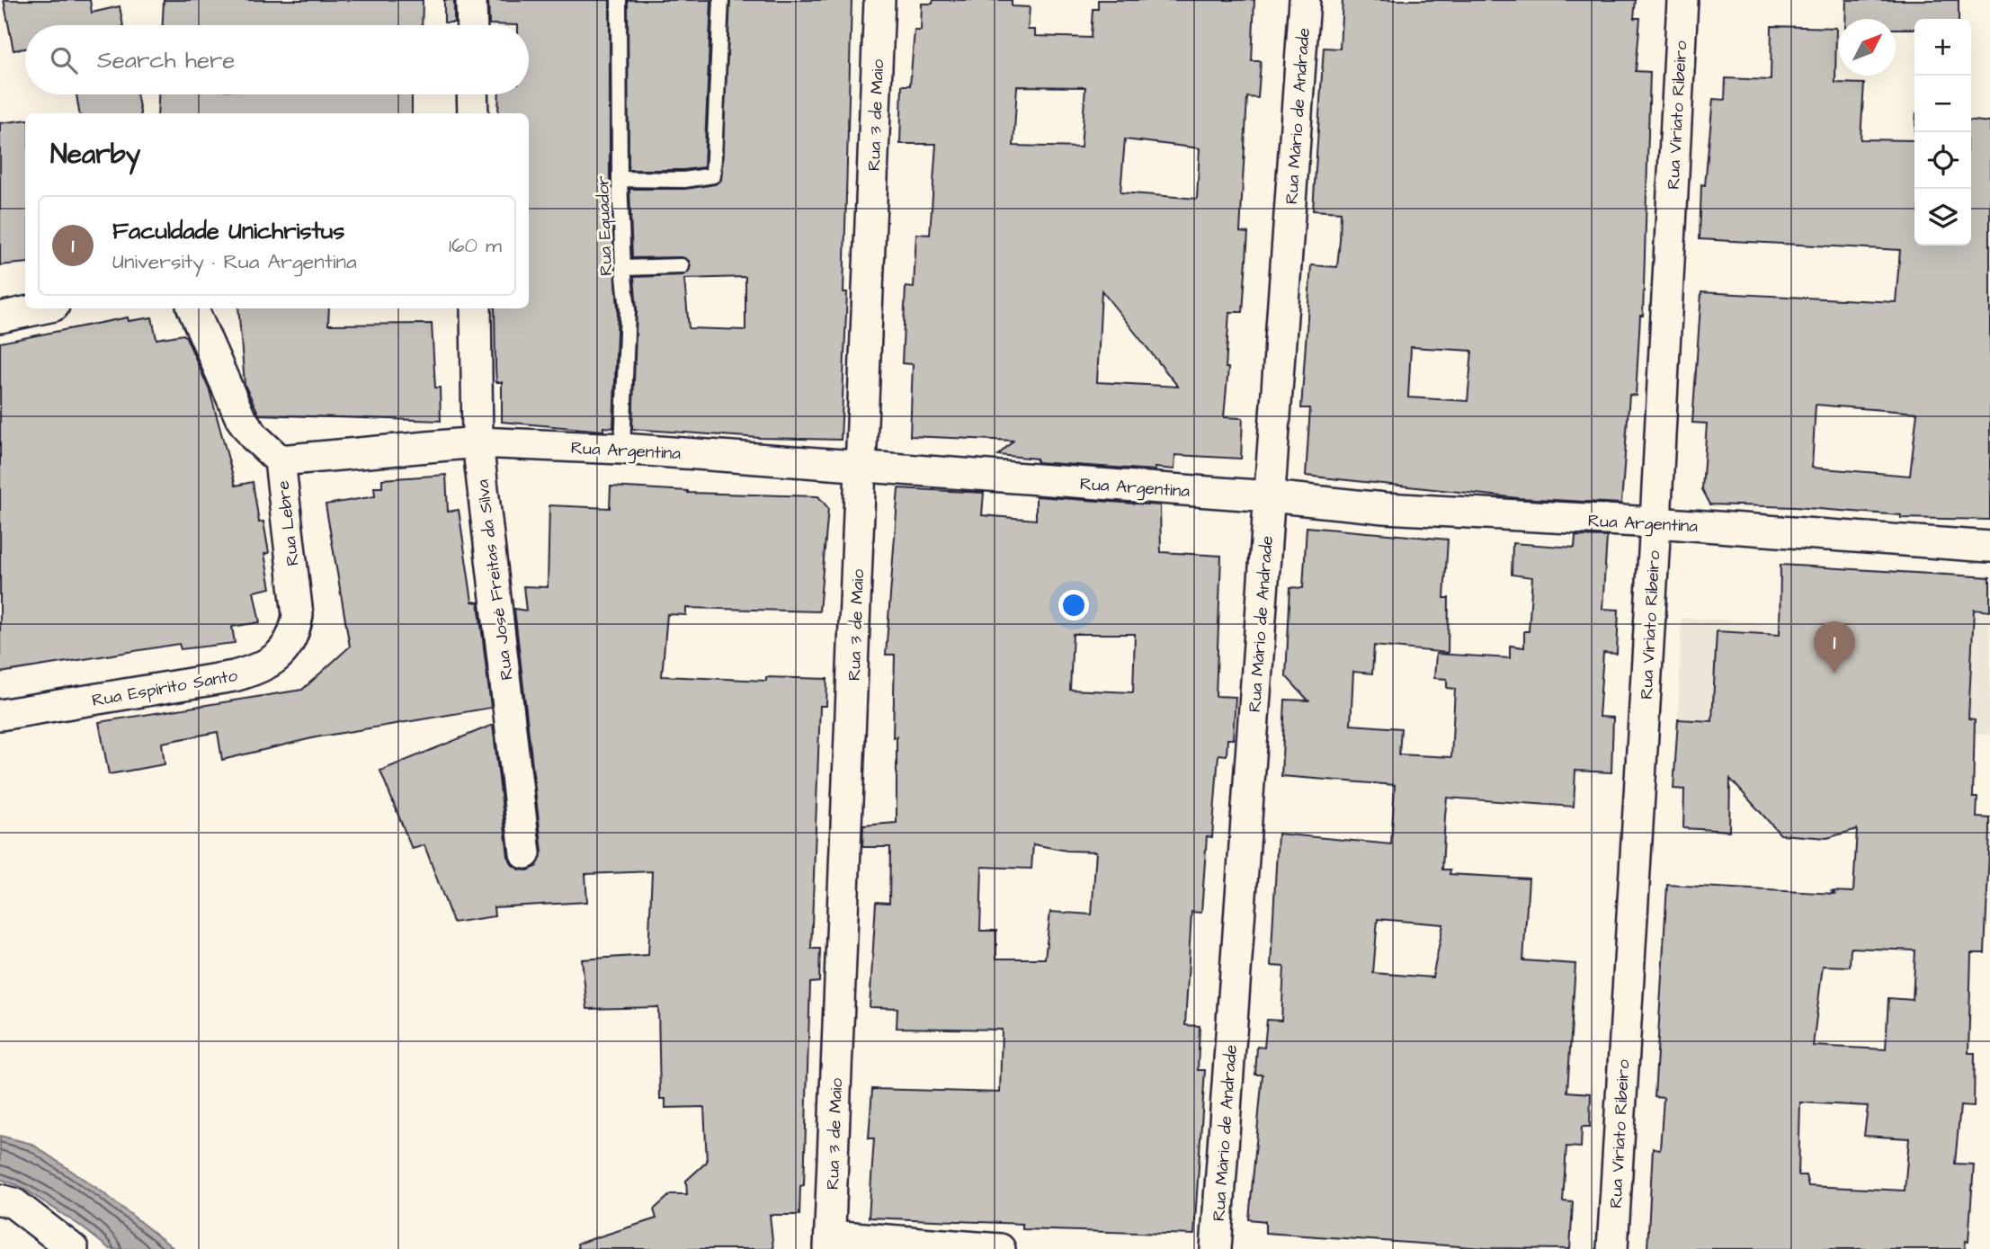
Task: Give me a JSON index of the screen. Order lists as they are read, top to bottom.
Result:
{
  "streets": {
    "street": [
      "Rua 3 de Maio",
      "Rua Viriato Ribeiro",
      "Rua Mário de Andrade",
      "Rua Argentina",
      "Rua Lebre",
      "Rua José Freitas da Silva",
      "Rua Espírito Santo"
    ],
    "lane": ["Rua Equador"]
  },
  "crossings": [
    ["Rua 3 de Maio", "Rua Argentina"],
    ["Rua Viriato Ribeiro", "Rua Argentina"],
    ["Rua Mário de Andrade", "Rua Argentina"],
    ["Rua Equador", "Rua Argentina"],
    ["Rua Argentina", "Rua Lebre"],
    ["Rua Argentina", "Rua José Freitas da Silva"],
    ["Rua Lebre", "Rua Espírito Santo"]
  ],
  "north": "top right",
  "page": {
    "map_buttons": ["+", "−"],
    "search": "Search here",
    "heading": "Nearby",
    "list": [
      {
        "mark": "1",
        "name": "Faculdade Unichristus",
        "note": "University · Rua Argentina",
        "value": "160 m"
      }
    ],
    "pins": "1"
  }
}
